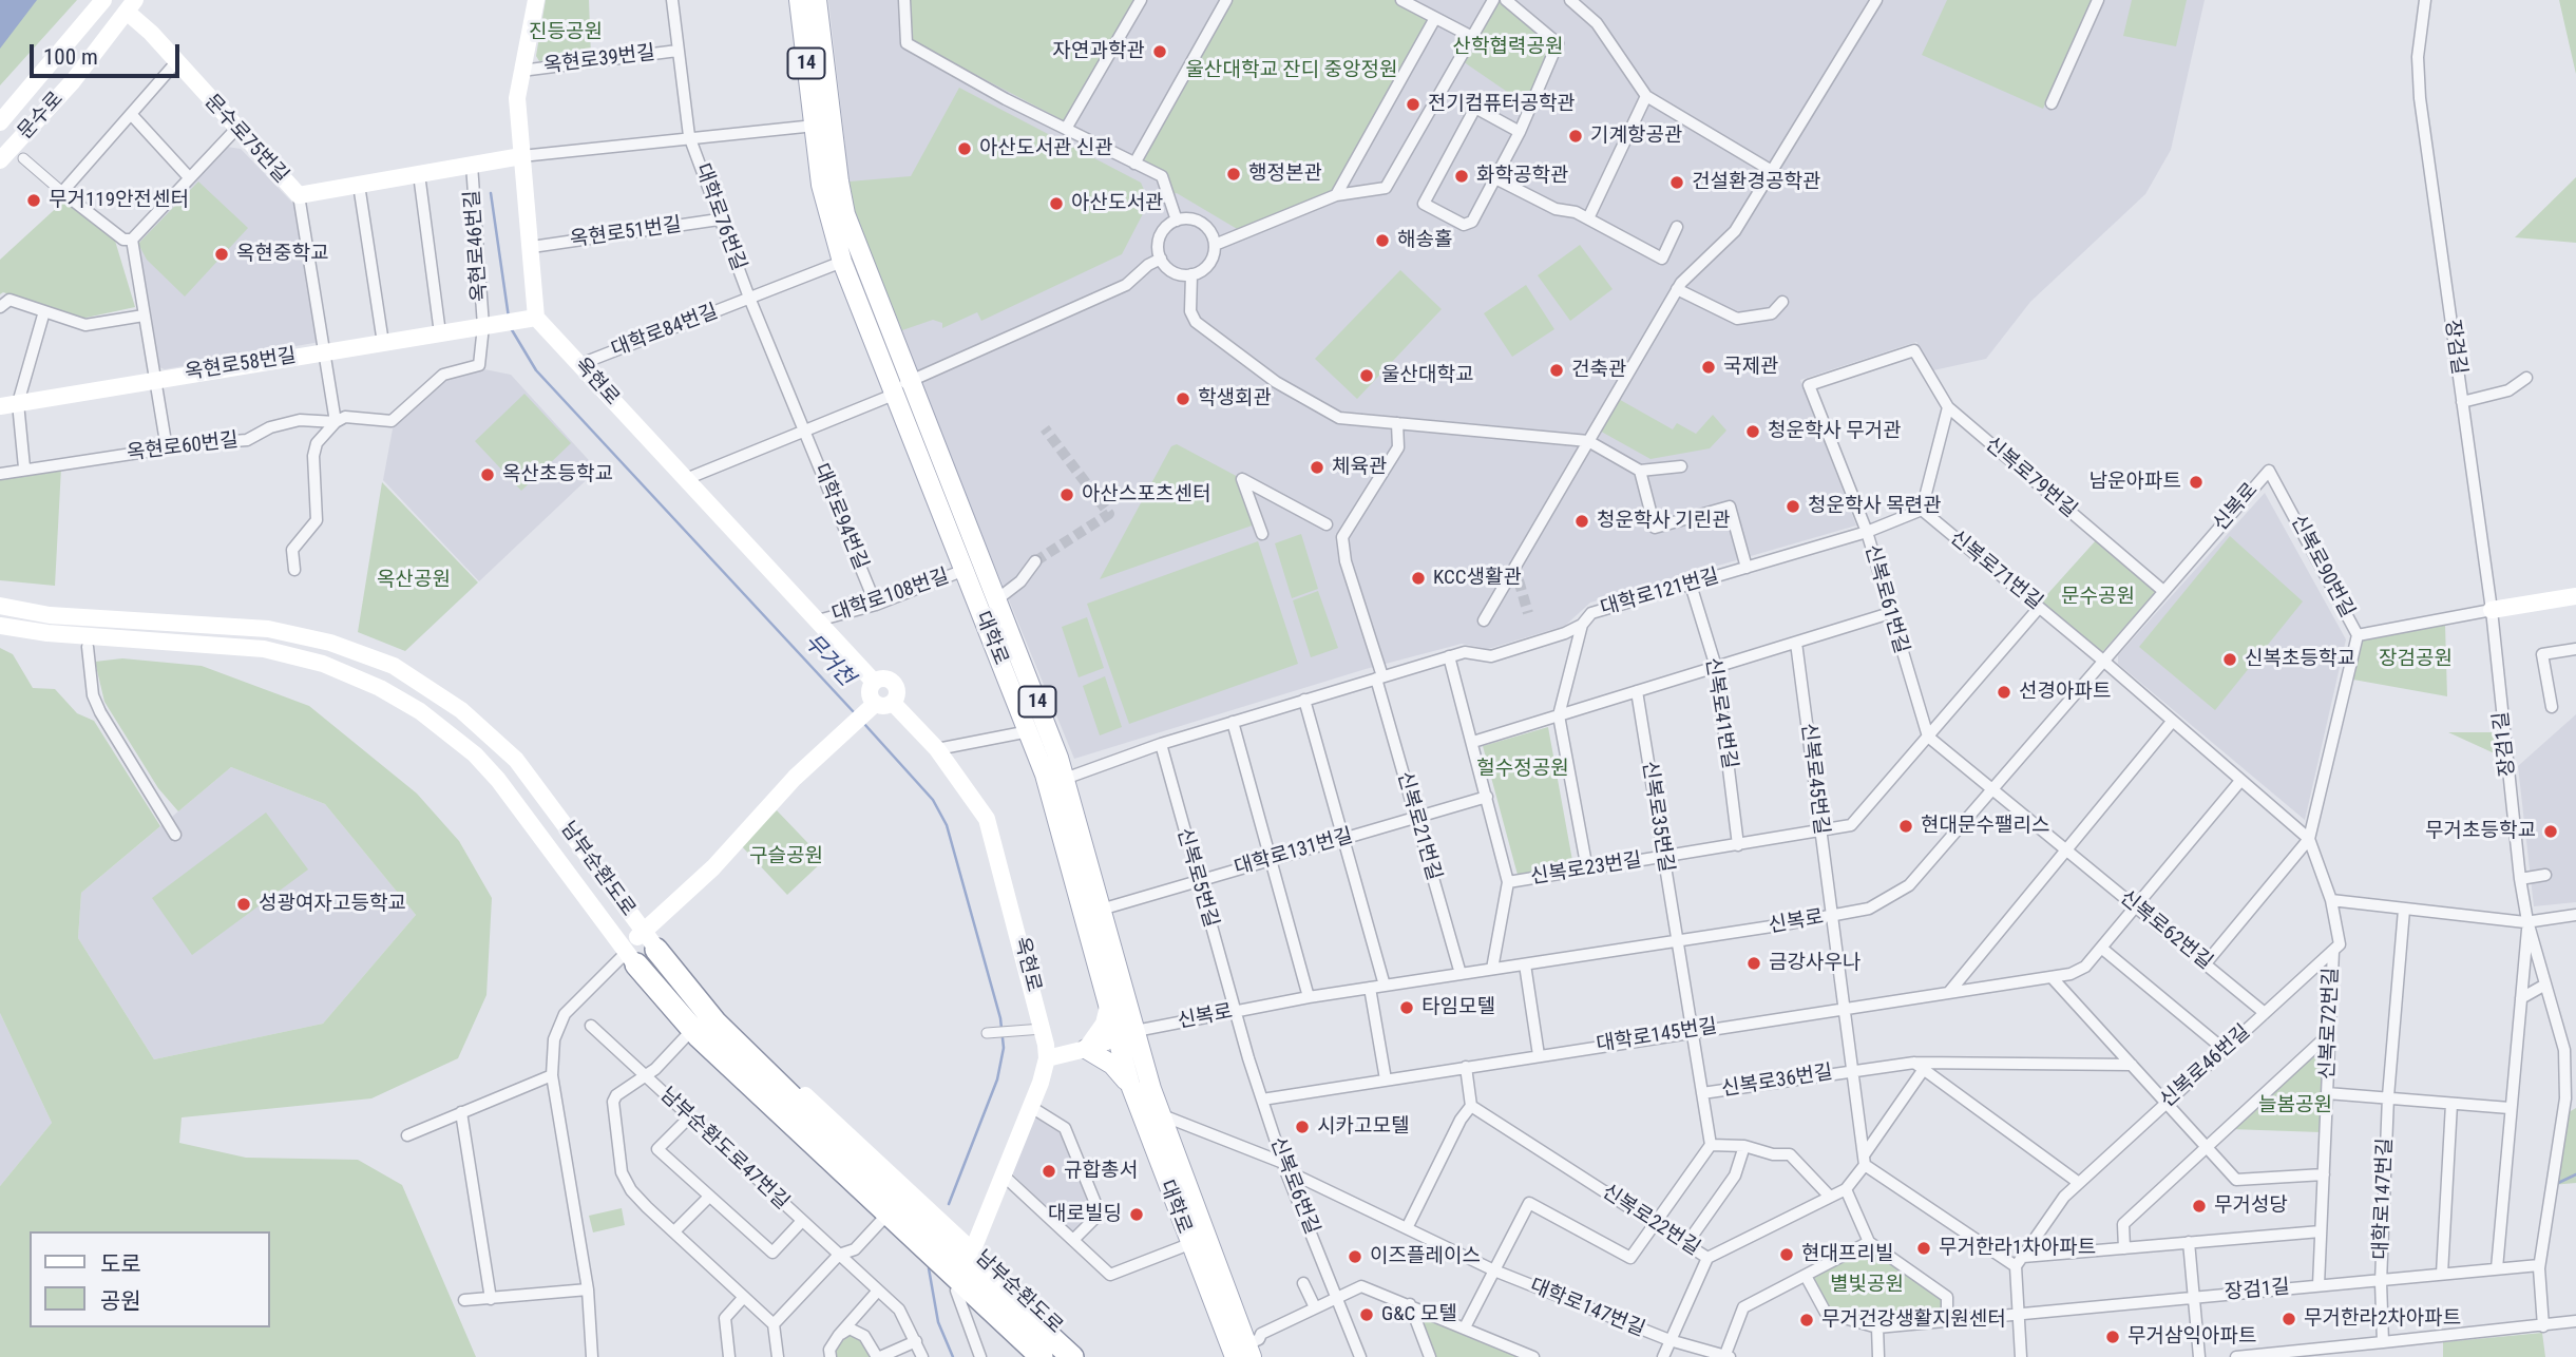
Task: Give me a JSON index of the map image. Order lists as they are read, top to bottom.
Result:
{
  "streets": {
    "main road": [
      "14",
      "문수로",
      "문수로75번길",
      "옥현로46번길",
      "옥현로58번길",
      "옥현로",
      "대학로",
      "남부순환도로"
    ],
    "street": [
      "옥현로39번길",
      "대학로76번길",
      "옥현로51번길",
      "대학로84번길",
      "장검길",
      "옥현로60번길",
      "신복로79번길",
      "신복로",
      "대학로94번길",
      "신복로90번길",
      "신복로71번길",
      "대학로121번길",
      "대학로108번길",
      "신복로61번길",
      "신복로41번길",
      "장검1길",
      "신복로45번길",
      "신복로35번길",
      "신복로21번길",
      "대학로131번길",
      "신복로23번길",
      "신복로5번길",
      "신복로62번길",
      "신복로72번길",
      "대학로145번길",
      "신복로46번길",
      "신복로36번길",
      "남부순환도로47번길",
      "신복로6번길",
      "대학로147번길",
      "신복로22번길"
    ]
  },
  "crossings": [
    ["문수로", "문수로75번길"],
    ["문수로75번길", "옥현로46번길"],
    ["문수로75번길", "옥현로58번길"],
    ["대학로76번길", "옥현로51번길"],
    ["대학로76번길", "옥현로46번길"],
    ["대학로76번길", "대학로84번길"],
    ["대학로76번길", "대학로"],
    ["옥현로46번길", "옥현로58번길"],
    ["옥현로46번길", "옥현로60번길"],
    ["대학로84번길", "옥현로"],
    ["대학로84번길", "대학로"],
    ["장검길", "장검1길"],
    ["옥현로58번길", "옥현로"],
    ["옥현로58번길", "옥현로60번길"],
    ["옥현로", "대학로108번길"],
    ["옥현로", "남부순환도로"],
    ["신복로79번길", "신복로"],
    ["신복로79번길", "신복로61번길"],
    ["신복로", "신복로90번길"],
    ["신복로", "신복로71번길"],
    ["신복로", "대학로"],
    ["신복로", "신복로45번길"],
    ["신복로", "신복로35번길"],
    ["신복로", "신복로21번길"],
    ["신복로", "신복로23번길"],
    ["신복로", "신복로5번길"],
    ["신복로", "신복로62번길"],
    ["신복로", "신복로36번길"],
    ["신복로", "신복로6번길"],
    ["대학로94번길", "대학로108번길"],
    ["신복로90번길", "신복로72번길"],
    ["신복로71번길", "대학로121번길"],
    ["신복로71번길", "신복로23번길"],
    ["대학로121번길", "신복로61번길"],
    ["대학로121번길", "대학로"],
    ["대학로121번길", "신복로41번길"],
    ["대학로121번길", "신복로21번길"],
    ["대학로121번길", "신복로23번길"],
    ["대학로121번길", "신복로5번길"],
    ["대학로108번길", "대학로"],
    ["신복로61번길", "신복로23번길"],
    ["대학로", "대학로131번길"],
    ["대학로", "대학로147번길"],
    ["신복로41번길", "신복로23번길"],
    ["장검1길", "신복로72번길"],
    ["장검1길", "대학로147번길"],
    ["신복로45번길", "신복로23번길"],
    ["신복로35번길", "신복로23번길"],
    ["신복로35번길", "신복로36번길"],
    ["신복로21번길", "대학로131번길"],
    ["대학로131번길", "신복로23번길"],
    ["대학로131번길", "신복로5번길"],
    ["남부순환도로", "남부순환도로47번길"],
    ["신복로5번길", "신복로6번길"],
    ["신복로62번길", "대학로145번길"],
    ["신복로62번길", "신복로46번길"],
    ["신복로72번길", "신복로46번길"],
    ["대학로145번길", "신복로36번길"],
    ["대학로145번길", "신복로6번길"],
    ["신복로6번길", "대학로147번길"]
  ],
  "water": ["무거천"],
  "parks": [
    "진등공원",
    "산학협력공원",
    "울산대학교 잔디 중앙정원",
    "옥산공원",
    "문수공원",
    "장검공원",
    "헐수정공원",
    "구슬공원",
    "늘봄공원",
    "별빛공원"
  ],
  "places": [
    "자연과학관",
    "전기컴퓨터공학관",
    "기계항공관",
    "아산도서관 신관",
    "행정본관",
    "화학공학관",
    "건설환경공학관",
    "무거119안전센터",
    "아산도서관",
    "해송홀",
    "옥현중학교",
    "국제관",
    "건축관",
    "울산대학교",
    "학생회관",
    "청운학사 무거관",
    "체육관",
    "옥산초등학교",
    "남운아파트",
    "아산스포츠센터",
    "청운학사 목련관",
    "청운학사 기린관",
    "KCC생활관",
    "신복초등학교",
    "선경아파트",
    "현대문수팰리스",
    "무거초등학교",
    "성광여자고등학교",
    "금강사우나",
    "타임모텔",
    "시카고모텔",
    "규합총서",
    "무거성당",
    "대로빌딩",
    "무거한라1차아파트",
    "현대프리빌",
    "이즈플레이스",
    "G&C 모텔",
    "무거한라2차아파트",
    "무거건강생활지원센터",
    "무거삼익아파트"
  ],
  "legend": ["도로", "공원"],
  "scale_bar": "100 m"
}
